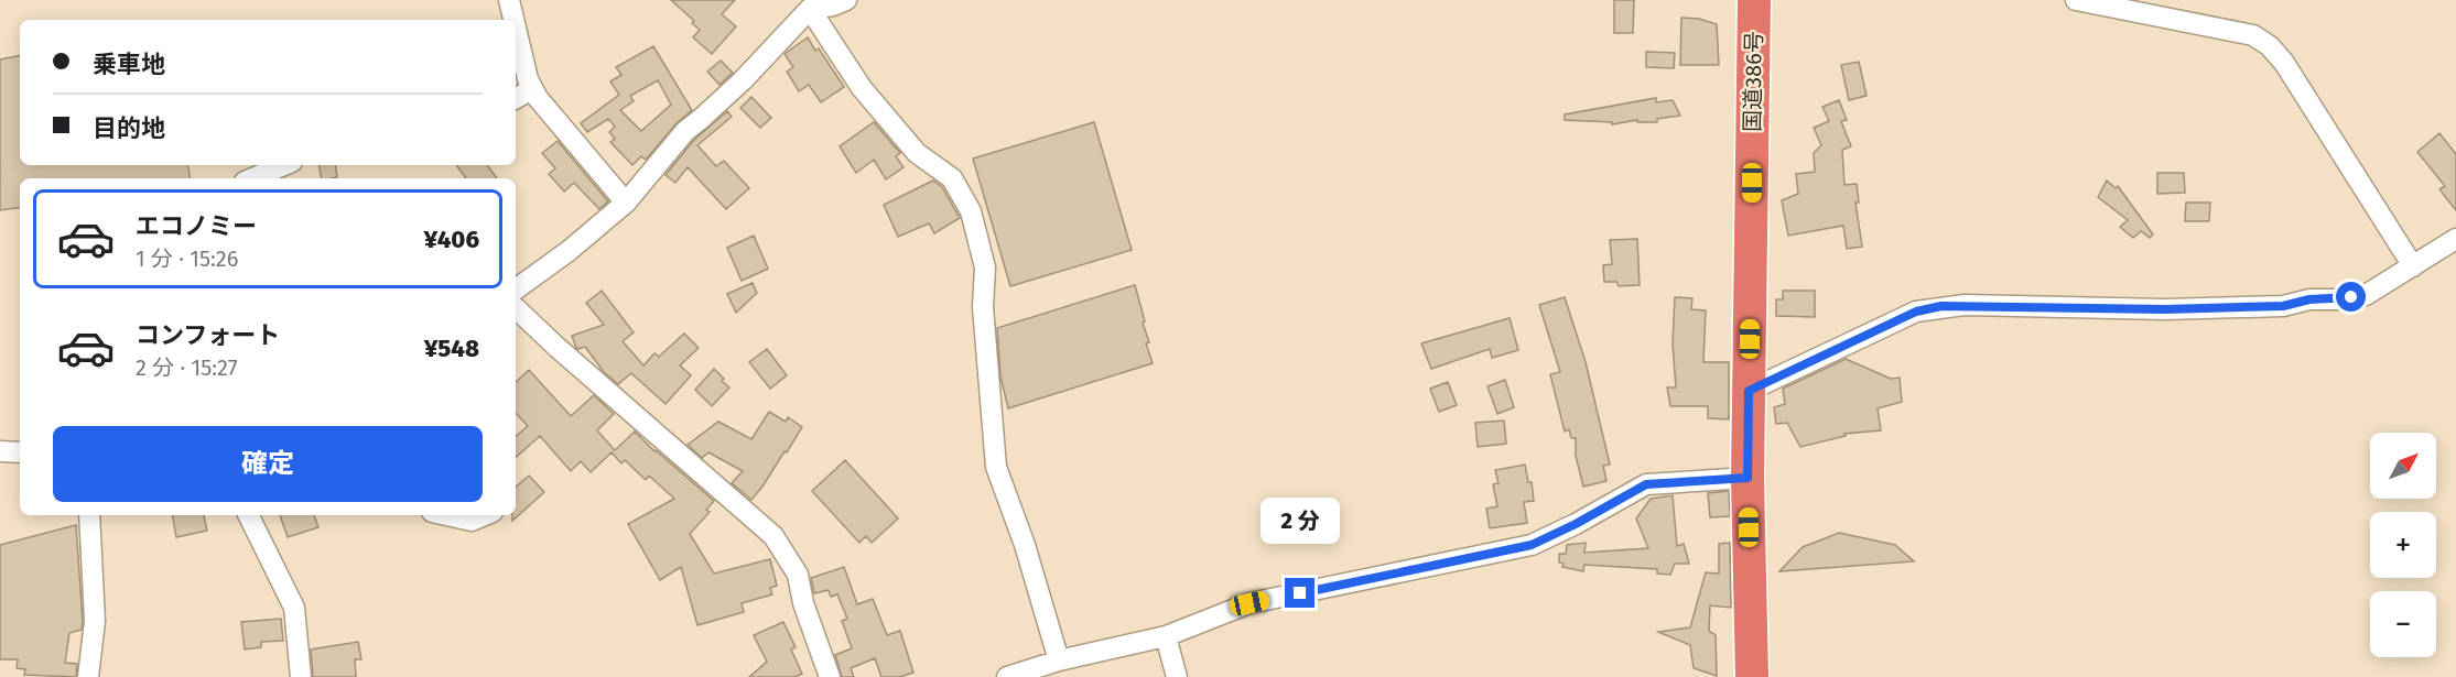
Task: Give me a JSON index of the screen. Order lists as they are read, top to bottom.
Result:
{
  "streets": {
    "highway": ["国道386号"]
  },
  "north": "top right",
  "page": {
    "banner": ["乗車地", "目的地"],
    "list": [
      {
        "name": "エコノミー",
        "note": "1 分 · 15:26",
        "value": "¥406"
      },
      {
        "name": "コンフォート",
        "note": "2 分 · 15:27",
        "value": "¥548"
      }
    ],
    "buttons": "確定",
    "map_buttons": ["+", "−"],
    "bubble": "2 分"
  }
}
